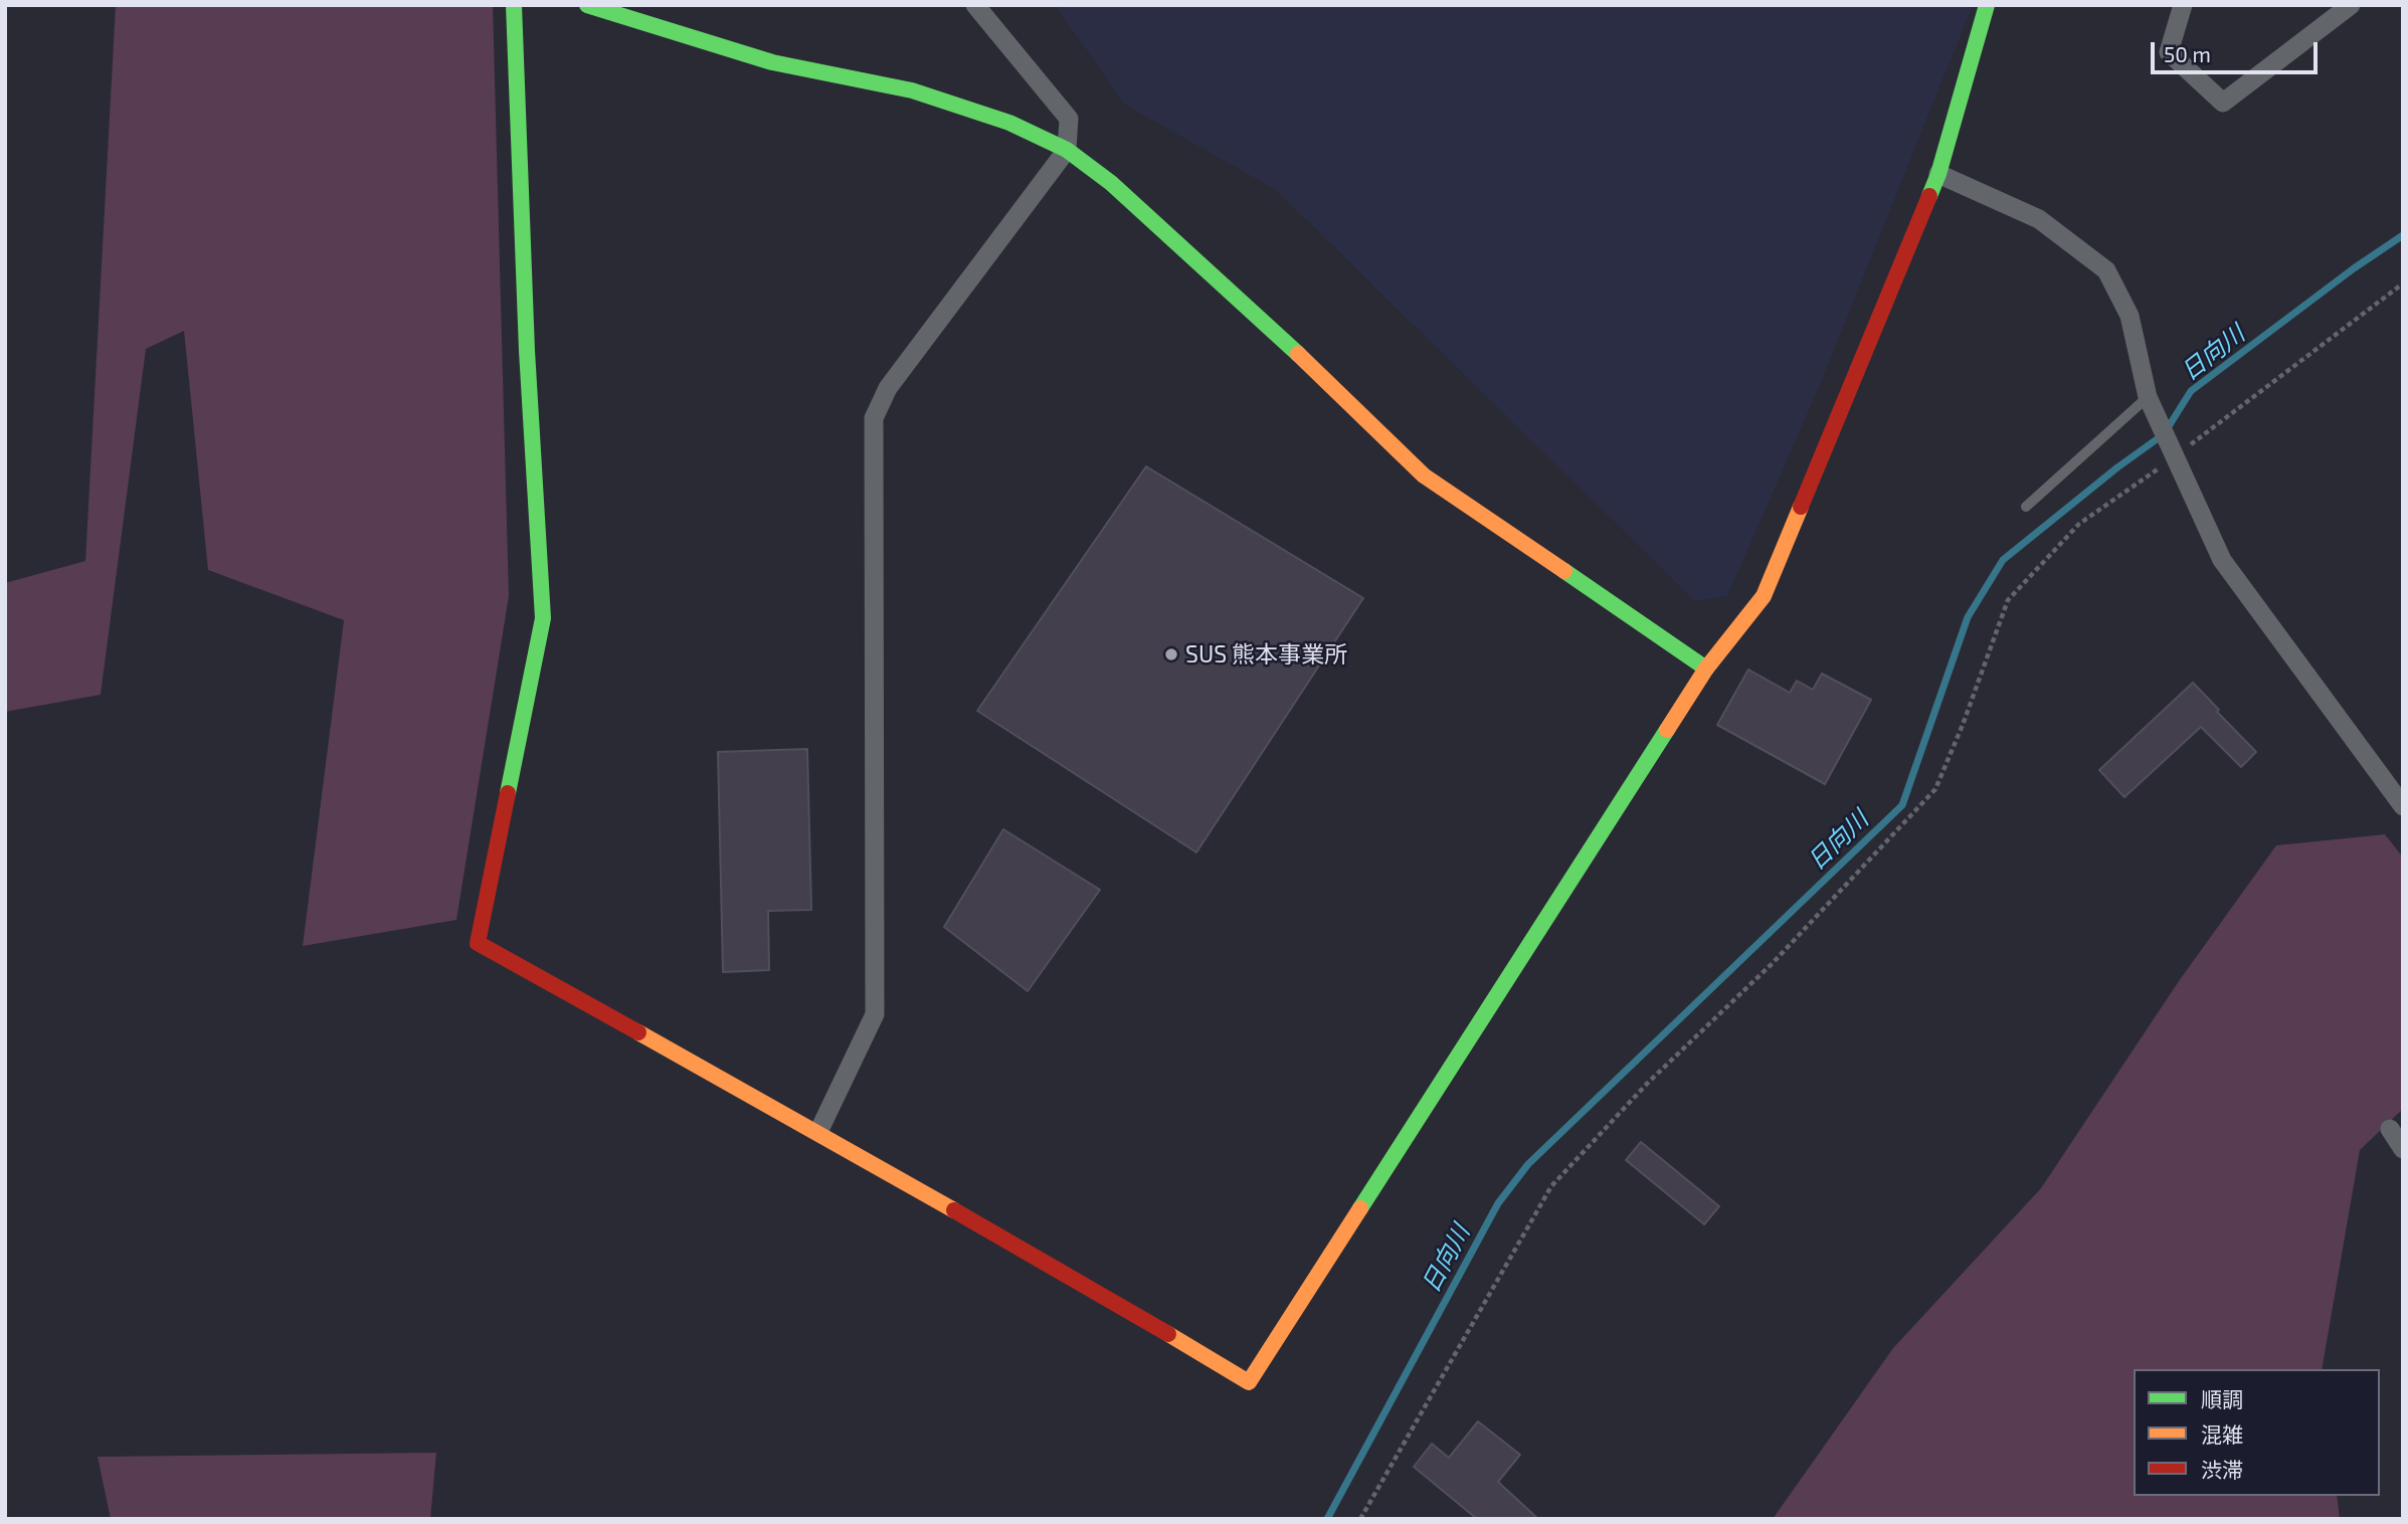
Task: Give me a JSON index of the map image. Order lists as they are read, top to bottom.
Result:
{
  "water": ["日向川"],
  "places": ["SUS 熊本事業所"],
  "legend": ["順調", "混雑", "渋滞"],
  "scale_bar": "50 m"
}
